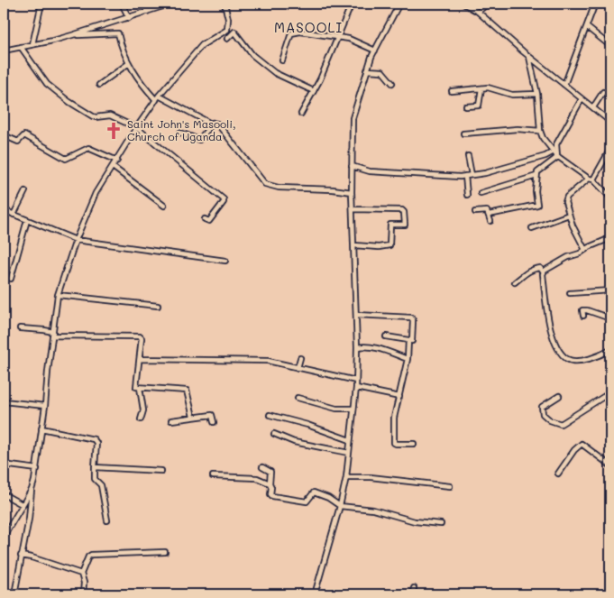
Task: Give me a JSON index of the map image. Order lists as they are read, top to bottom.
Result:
{
  "districts": ["MASOOLI"],
  "places": {
    "church": ["Saint John's Masooli, Church of Uganda"]
  }
}
